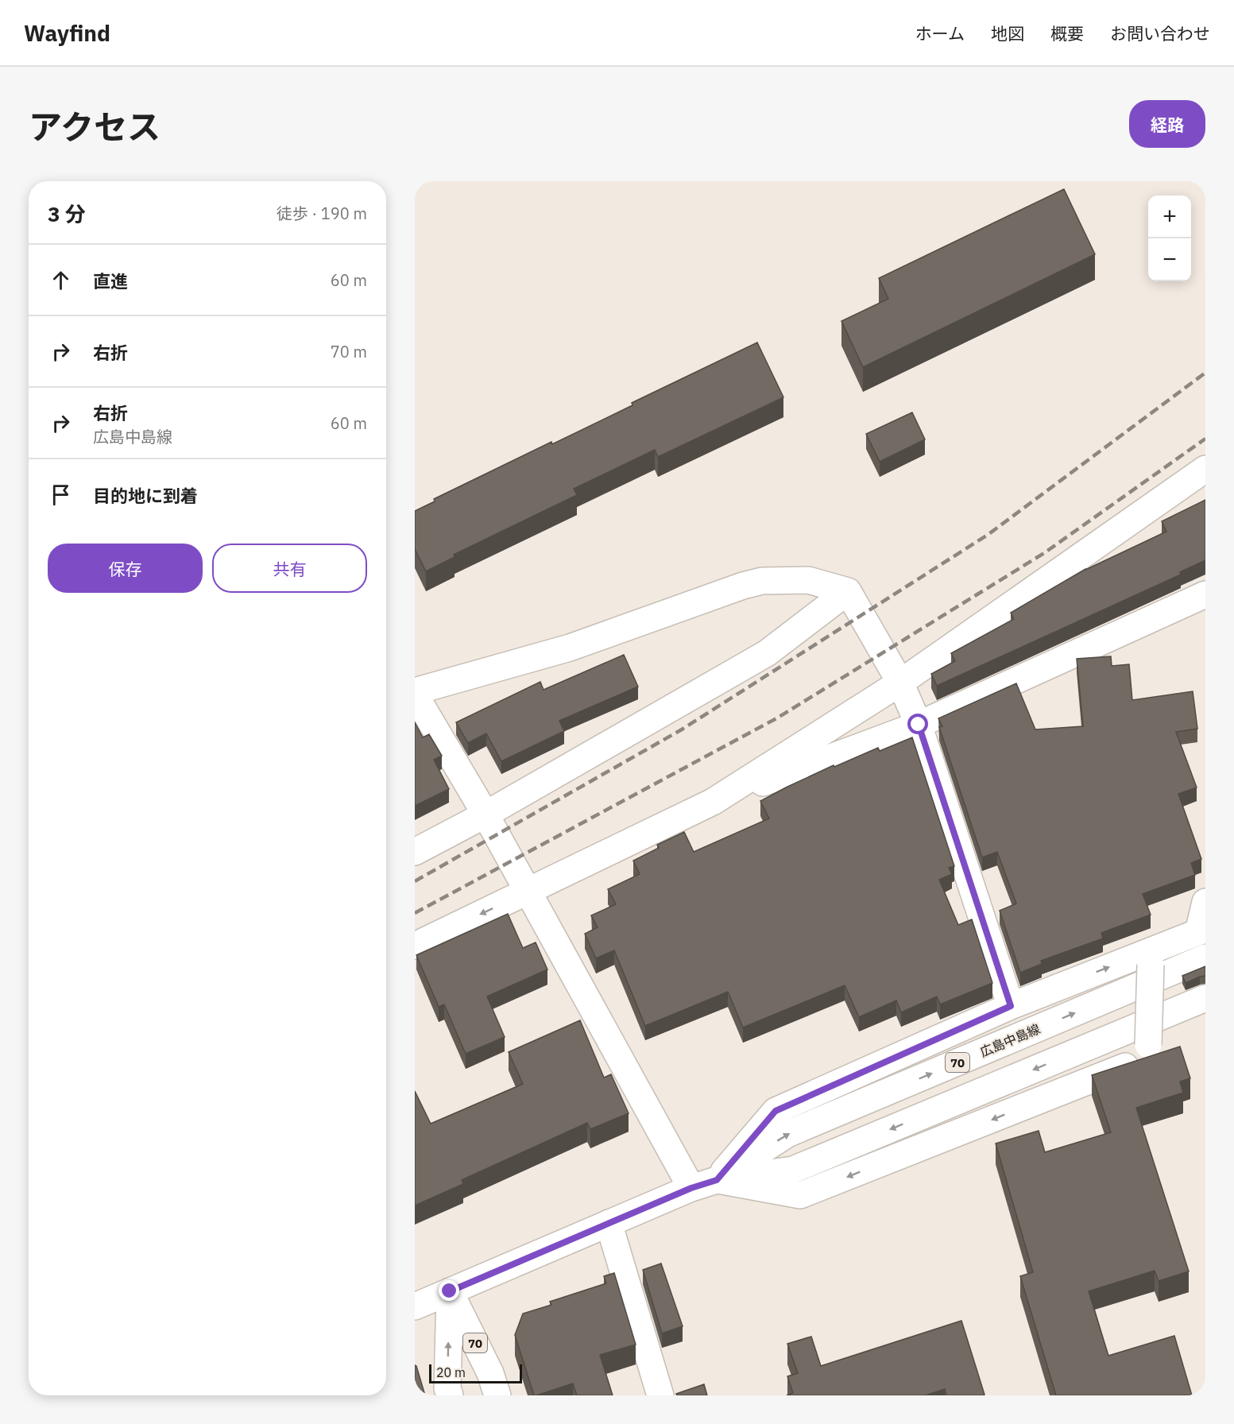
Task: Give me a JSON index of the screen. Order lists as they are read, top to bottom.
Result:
{
  "streets": {
    "street": ["広島中島線", "70"]
  },
  "crossings": [
    ["広島中島線", "70"]
  ],
  "scale_bar": "20 m",
  "page": {
    "header": "Wayfind",
    "nav": [
      "ホーム",
      "地図",
      "概要",
      "お問い合わせ"
    ],
    "title": "アクセス",
    "buttons": [
      "経路",
      ["保存", "共有"]
    ],
    "heading": ["3 分", "徒歩 · 190 m"],
    "map_buttons": ["+", "−"],
    "list": [
      ["直進", "60 m"],
      ["右折", "70 m"],
      ["右折", "広島中島線", "60 m"],
      "目的地に到着"
    ],
    "scale": "20 m"
  }
}
